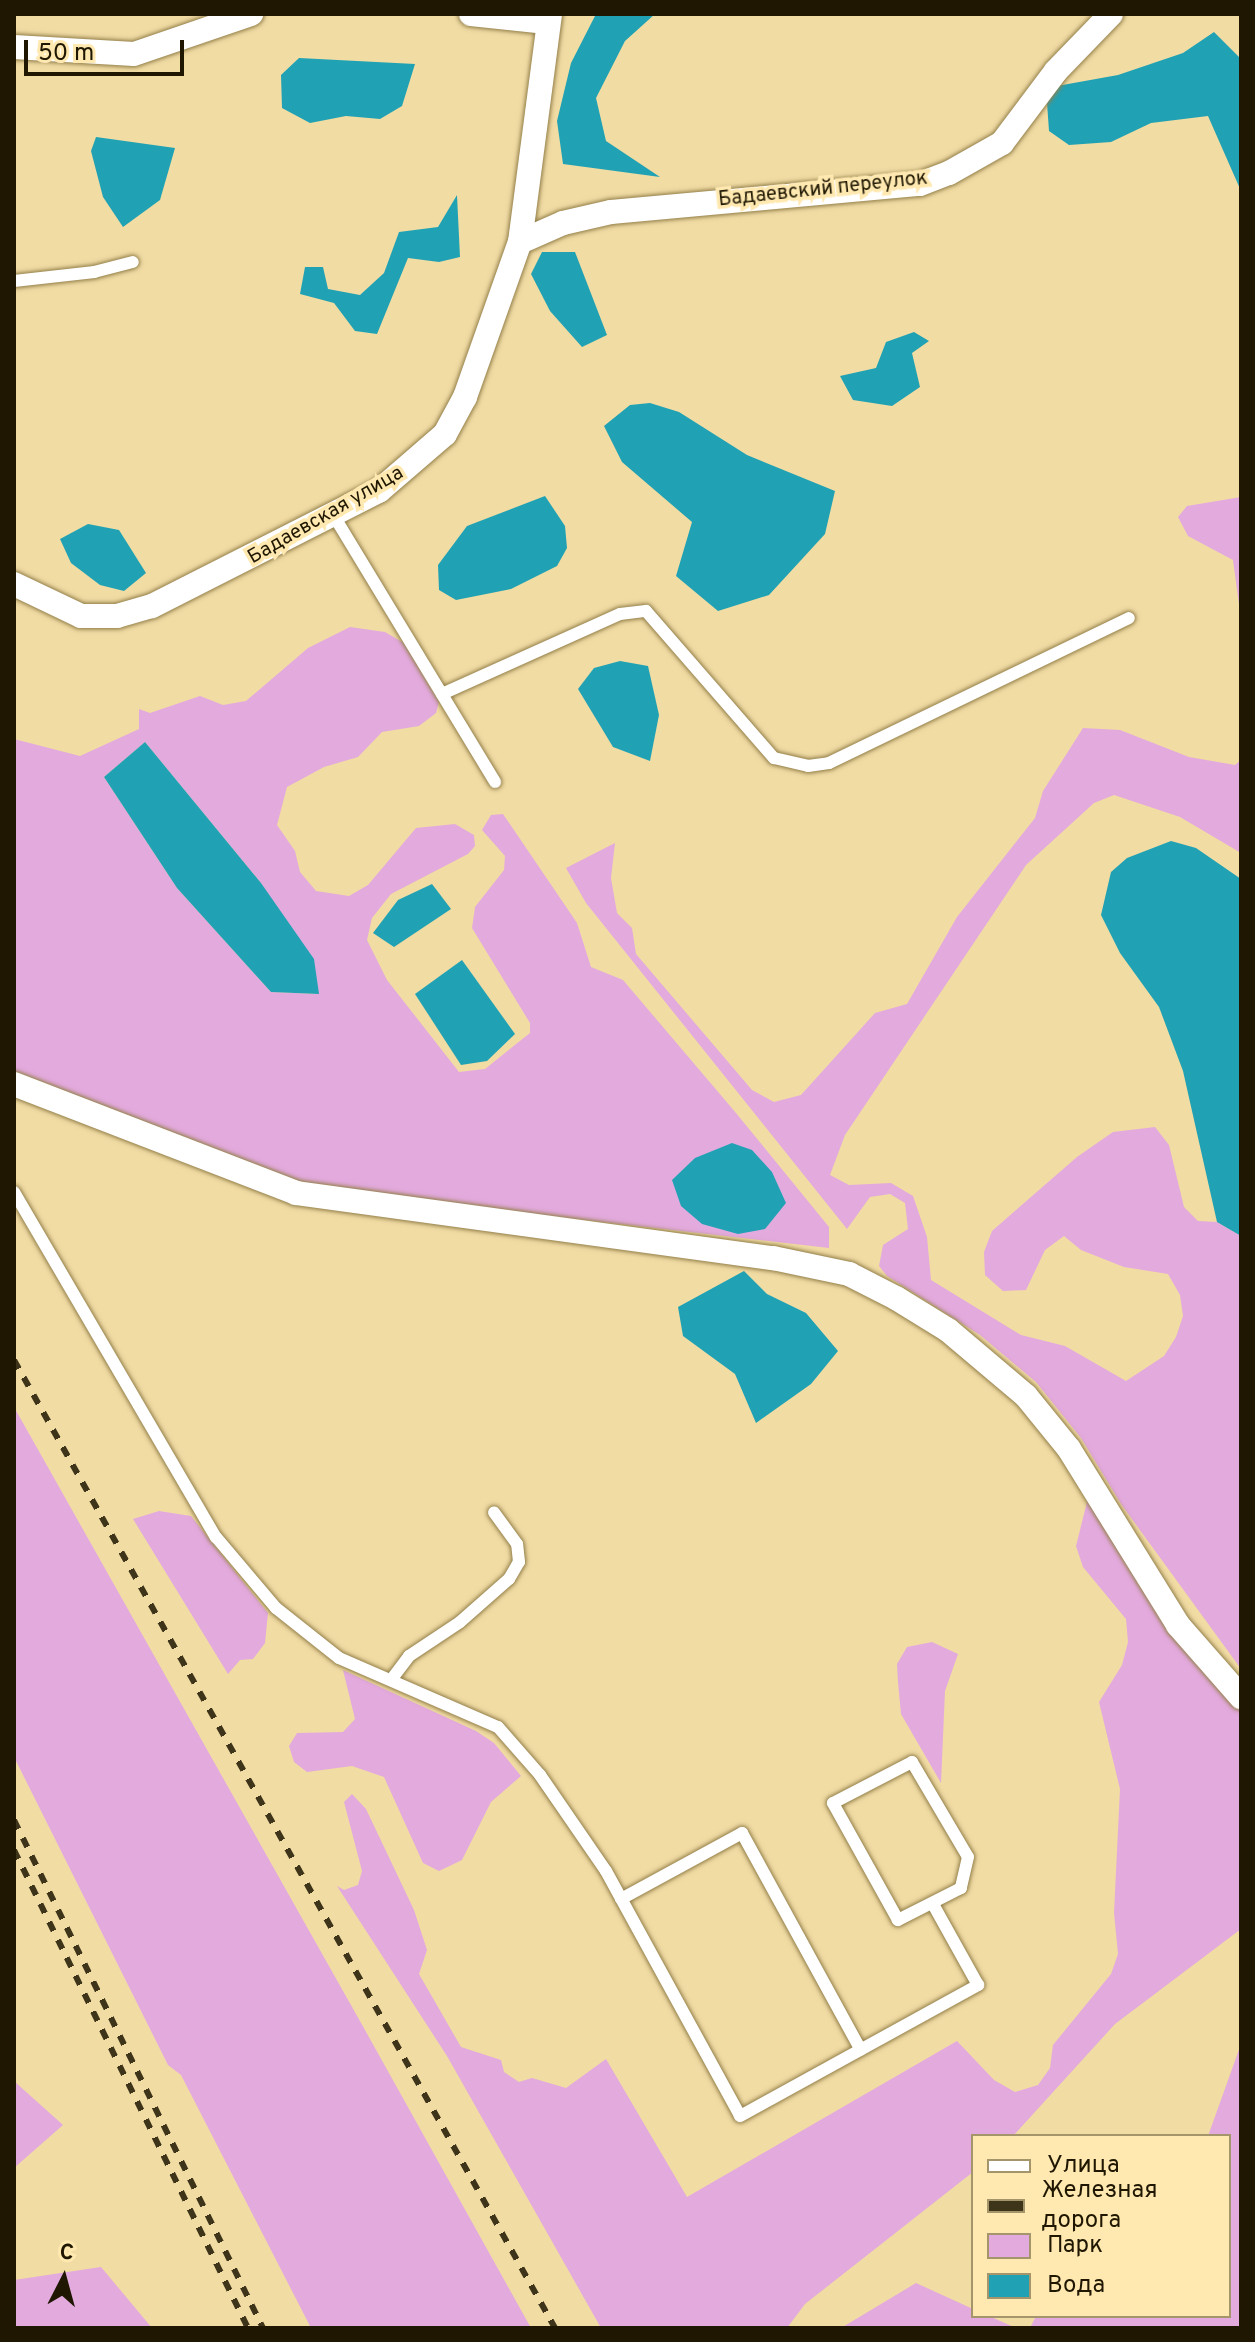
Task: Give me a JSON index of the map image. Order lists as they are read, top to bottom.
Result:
{
  "streets": {
    "street": ["Бадаевский переулок", "Бадаевская улица"]
  },
  "crossings": [
    ["Бадаевский переулок", "Бадаевская улица"]
  ],
  "legend": [
    "Улица",
    "Железная дорога",
    "Парк",
    "Вода"
  ],
  "scale_bar": "50 m",
  "north": "top"
}
